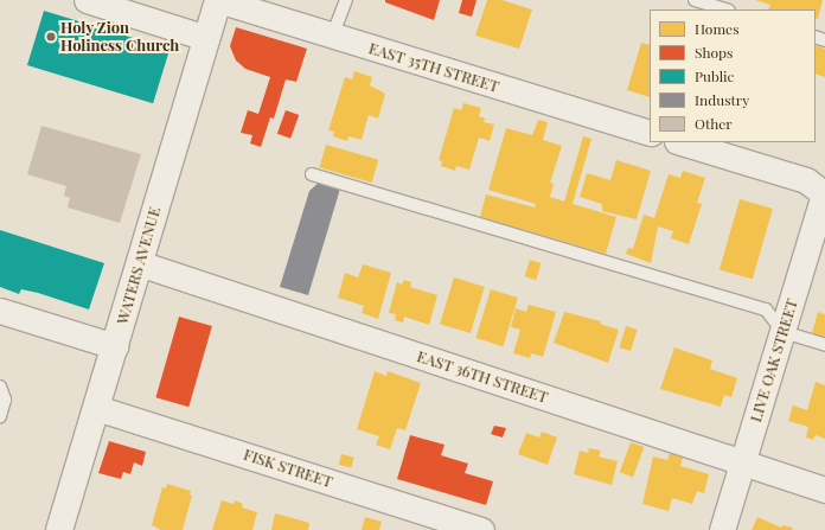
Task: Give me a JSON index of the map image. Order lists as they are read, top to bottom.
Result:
{
  "streets": {
    "main road": ["WATERS AVENUE"],
    "street": [
      "EAST 35TH STREET",
      "LIVE OAK STREET",
      "EAST 36TH STREET",
      "FISK STREET"
    ]
  },
  "crossings": [
    ["EAST 35TH STREET", "WATERS AVENUE"],
    ["WATERS AVENUE", "EAST 36TH STREET"],
    ["WATERS AVENUE", "FISK STREET"],
    ["LIVE OAK STREET", "EAST 36TH STREET"]
  ],
  "places": ["Holy Zion Holiness Church"],
  "legend": [
    "Homes",
    "Shops",
    "Public",
    "Industry",
    "Other"
  ]
}
